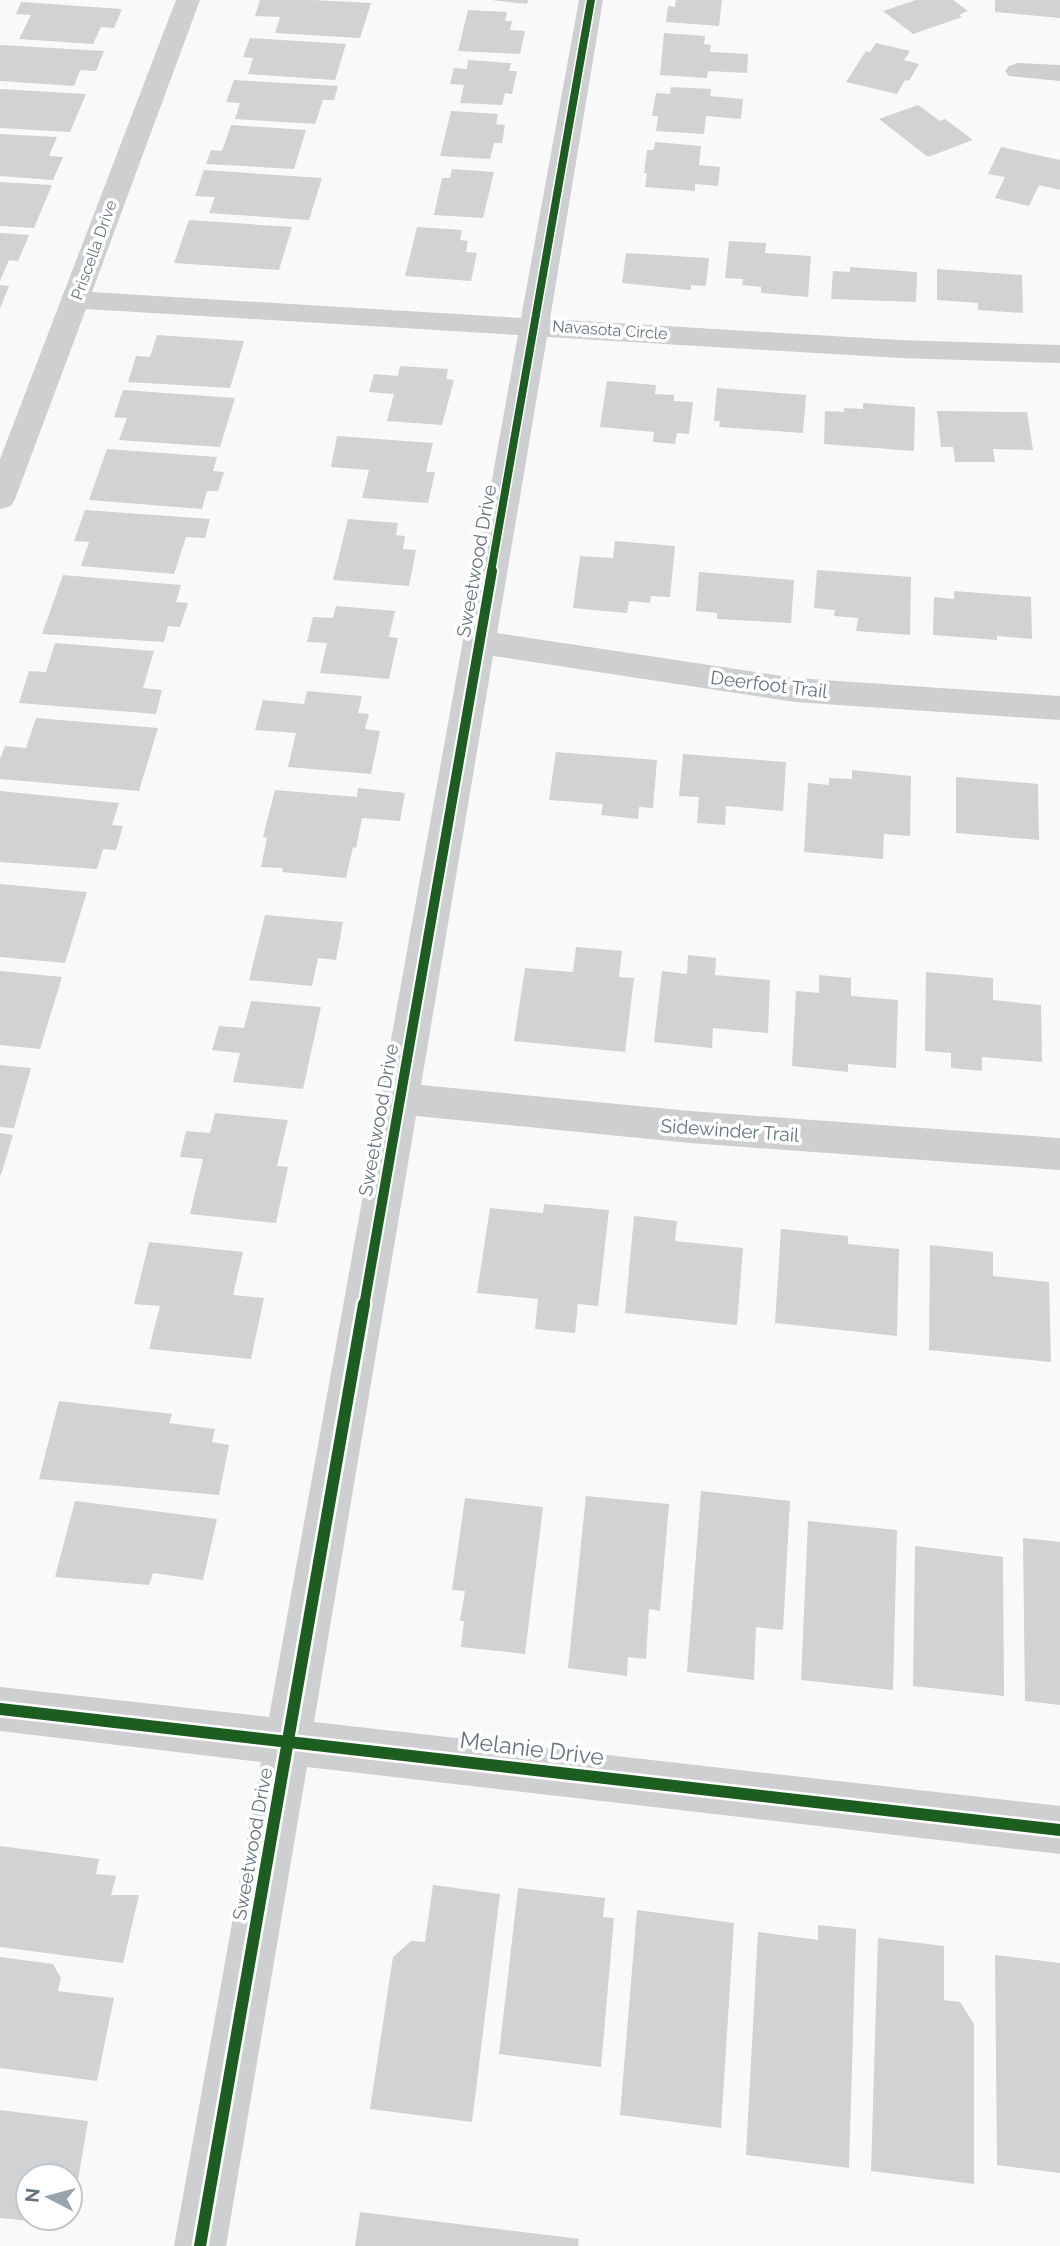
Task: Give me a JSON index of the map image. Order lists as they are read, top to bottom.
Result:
{
  "streets": {
    "street": [
      "Priscella Drive",
      "Navasota Circle",
      "Sweetwood Drive",
      "Deerfoot Trail",
      "Sidewinder Trail",
      "Melanie Drive"
    ]
  },
  "crossings": [
    ["Priscella Drive", "Navasota Circle"],
    ["Navasota Circle", "Sweetwood Drive"],
    ["Sweetwood Drive", "Deerfoot Trail"],
    ["Sweetwood Drive", "Sidewinder Trail"],
    ["Sweetwood Drive", "Melanie Drive"]
  ],
  "north": "left"
}
